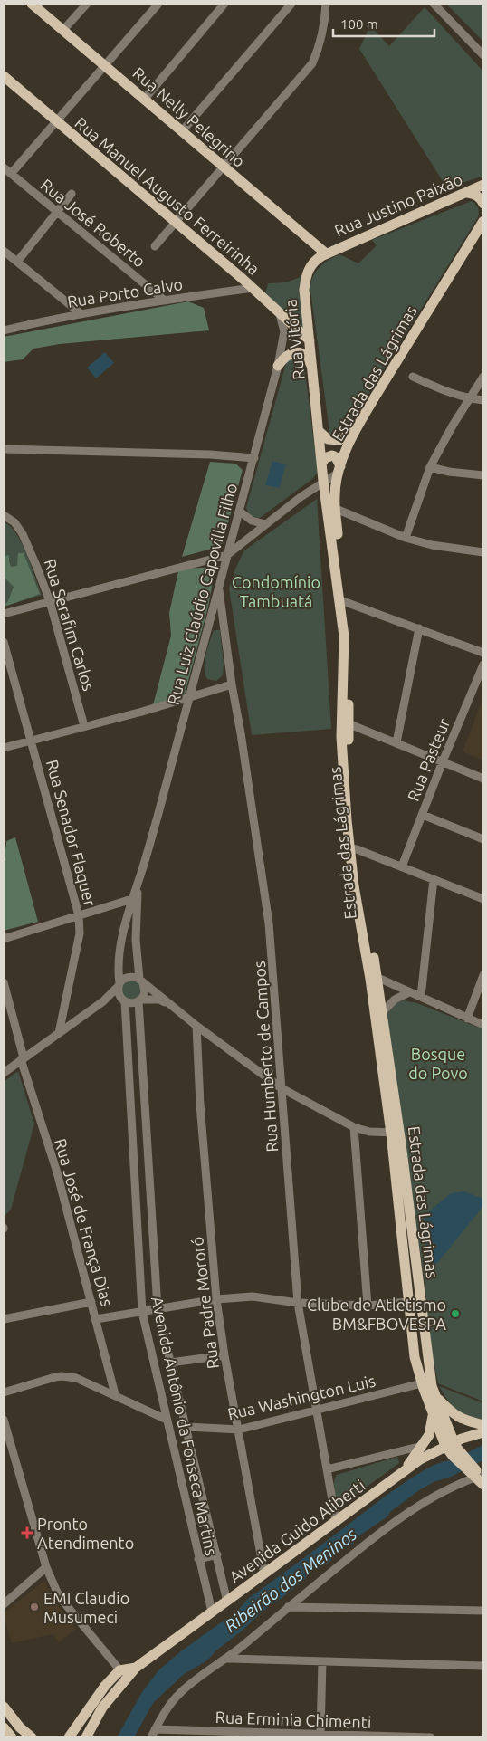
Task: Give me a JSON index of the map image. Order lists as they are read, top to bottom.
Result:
{
  "streets": {
    "main road": [
      "Rua Nelly Pelegrino",
      "Rua Manuel Augusto Ferreirinha",
      "Rua Justino Paixão",
      "Rua Vitória",
      "Estrada das Lágrimas",
      "Avenida Guido Aliberti"
    ],
    "street": [
      "Rua José Roberto",
      "Rua Porto Calvo",
      "Rua Luiz Claúdio Capovilla Filho",
      "Rua Serafim Carlos",
      "Rua Pasteur",
      "Rua Senador Flaquer",
      "Rua Humberto de Campos",
      "Rua José de França Dias",
      "Rua Padre Mororó",
      "Rua Washington Luis",
      "Avenida Antônio da Fonseca Martins",
      "Rua Erminia Chimenti"
    ]
  },
  "crossings": [
    ["Rua Nelly Pelegrino", "Rua Justino Paixão"],
    ["Rua Nelly Pelegrino", "Rua Vitória"],
    ["Rua Manuel Augusto Ferreirinha", "Rua Porto Calvo"],
    ["Rua Manuel Augusto Ferreirinha", "Rua Vitória"],
    ["Rua Manuel Augusto Ferreirinha", "Rua Luiz Claúdio Capovilla Filho"],
    ["Rua Justino Paixão", "Rua Vitória"],
    ["Rua José Roberto", "Rua Porto Calvo"],
    ["Rua Vitória", "Estrada das Lágrimas"],
    ["Estrada das Lágrimas", "Rua Washington Luis"],
    ["Estrada das Lágrimas", "Avenida Guido Aliberti"],
    ["Rua Luiz Claúdio Capovilla Filho", "Rua Humberto de Campos"],
    ["Rua Luiz Claúdio Capovilla Filho", "Avenida Antônio da Fonseca Martins"],
    ["Rua Humberto de Campos", "Rua Washington Luis"],
    ["Rua Humberto de Campos", "Avenida Guido Aliberti"],
    ["Rua Padre Mororó", "Rua Washington Luis"],
    ["Rua Padre Mororó", "Avenida Guido Aliberti"],
    ["Rua Washington Luis", "Avenida Antônio da Fonseca Martins"],
    ["Avenida Antônio da Fonseca Martins", "Avenida Guido Aliberti"]
  ],
  "water": ["Ribeirão dos Meninos"],
  "parks": ["Condomínio Tambuatá", "Bosque do Povo"],
  "places": {
    "other": ["Clube de Atletismo BM&FBOVESPA", "EMI Claudio Musumeci"],
    "health": ["Pronto Atendimento"]
  },
  "scale_bar": "100 m"
}
